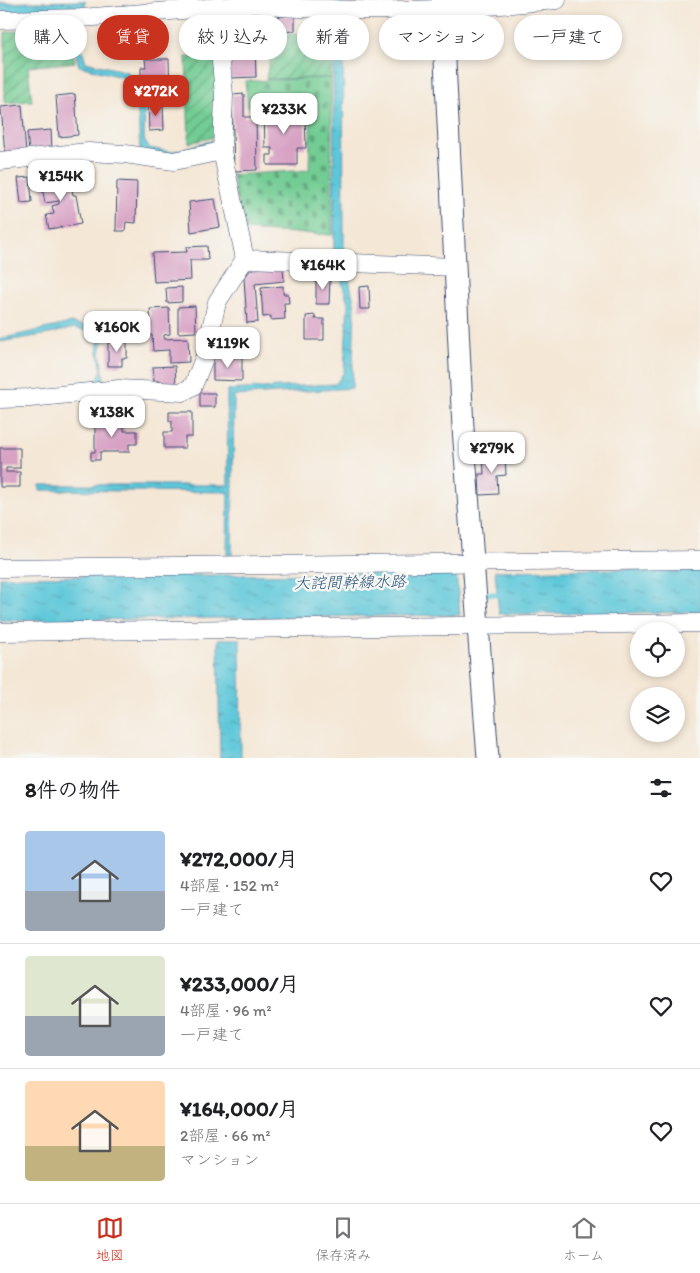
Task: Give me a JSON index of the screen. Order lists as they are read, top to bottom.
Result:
{
  "water": ["大詫間幹線水路"],
  "page": {
    "chip": [
      "購入",
      "賃貸",
      "絞り込み",
      "新着",
      "マンション",
      "一戸建て"
    ],
    "price": [
      "¥272K",
      "¥233K",
      "¥154K",
      "¥164K",
      "¥160K",
      "¥119K",
      "¥138K",
      "¥279K"
    ],
    "heading": "8件の物件",
    "list": [
      {
        "name": "¥272,000/月",
        "note": "4部屋 · 152 m² · 一戸建て"
      },
      {
        "name": "¥233,000/月",
        "note": "4部屋 · 96 m² · 一戸建て"
      },
      {
        "name": "¥164,000/月",
        "note": "2部屋 · 66 m² · マンション"
      }
    ],
    "tabs": ["地図", "保存済み", "ホーム"]
  }
}
